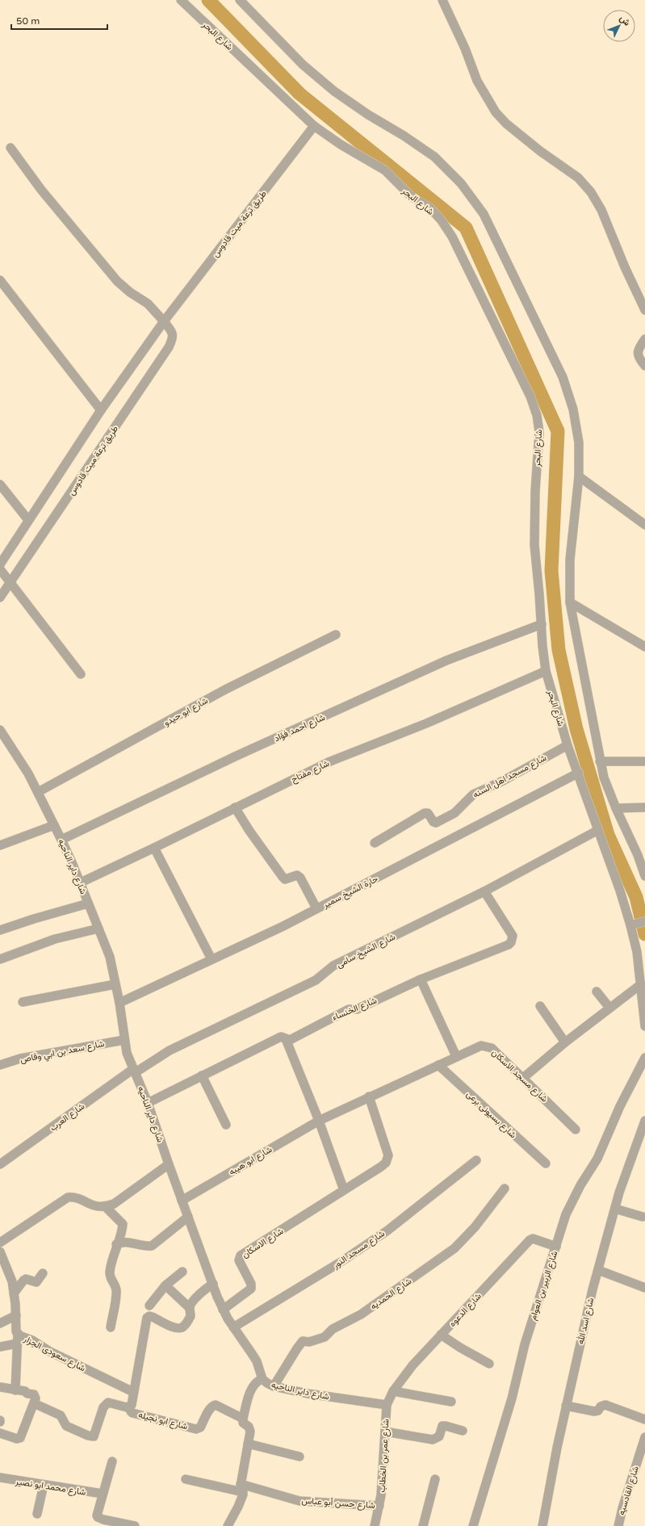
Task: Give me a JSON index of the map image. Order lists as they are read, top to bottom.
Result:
{
  "streets": {
    "street": [
      "شارع البحر",
      "طريق ترعة ميت قادوس",
      "شارع ابو حيدو",
      "شارع احمد فؤاد",
      "شارع مفتاح",
      "شارع مسجد اهل السنه",
      "شارع داير الناحيه",
      "حارة الشيخ سمير",
      "شارع الشيخ سامى",
      "شارع الخنساء",
      "شارع سعد بن ابي وقاص",
      "شارع مسجد الاسكان",
      "شارع بسيونى برعى",
      "شارع العرب",
      "شارع ابو هيبه",
      "شارع الاسكان",
      "شارع مسجد النور",
      "شارع الزبير بن العوام",
      "شارع الحمديه",
      "شارع الدعوه",
      "شارع اسد الله",
      "شارع سعودى الجزار",
      "شارع ابو نجيله",
      "شارع عمر بن الخطاب",
      "شارع محمد ابو نصير",
      "شارع القادسيه",
      "شارع حسن أبو عباس"
    ]
  },
  "crossings": [
    ["شارع البحر", "طريق ترعة ميت قادوس"],
    ["شارع البحر", "شارع احمد فؤاد"],
    ["شارع البحر", "شارع مفتاح"],
    ["شارع البحر", "شارع مسجد اهل السنه"],
    ["شارع البحر", "حارة الشيخ سمير"],
    ["شارع البحر", "شارع الشيخ سامى"],
    ["شارع ابو حيدو", "شارع داير الناحيه"],
    ["شارع احمد فؤاد", "شارع داير الناحيه"],
    ["شارع مفتاح", "شارع داير الناحيه"],
    ["شارع داير الناحيه", "حارة الشيخ سمير"],
    ["شارع داير الناحيه", "شارع الشيخ سامى"],
    ["شارع داير الناحيه", "شارع الخنساء"],
    ["شارع داير الناحيه", "شارع سعد بن ابي وقاص"],
    ["شارع داير الناحيه", "شارع العرب"],
    ["شارع داير الناحيه", "شارع ابو هيبه"],
    ["شارع داير الناحيه", "شارع الاسكان"],
    ["شارع داير الناحيه", "شارع مسجد النور"],
    ["شارع داير الناحيه", "شارع الحمديه"],
    ["شارع داير الناحيه", "شارع الدعوه"],
    ["شارع داير الناحيه", "شارع عمر بن الخطاب"],
    ["شارع الشيخ سامى", "شارع الخنساء"],
    ["شارع الشيخ سامى", "شارع العرب"],
    ["شارع الزبير بن العوام", "شارع الدعوه"],
    ["شارع الدعوه", "شارع عمر بن الخطاب"],
    ["شارع عمر بن الخطاب", "شارع حسن أبو عباس"]
  ],
  "scale_bar": "50 m",
  "north": "top right"
}
